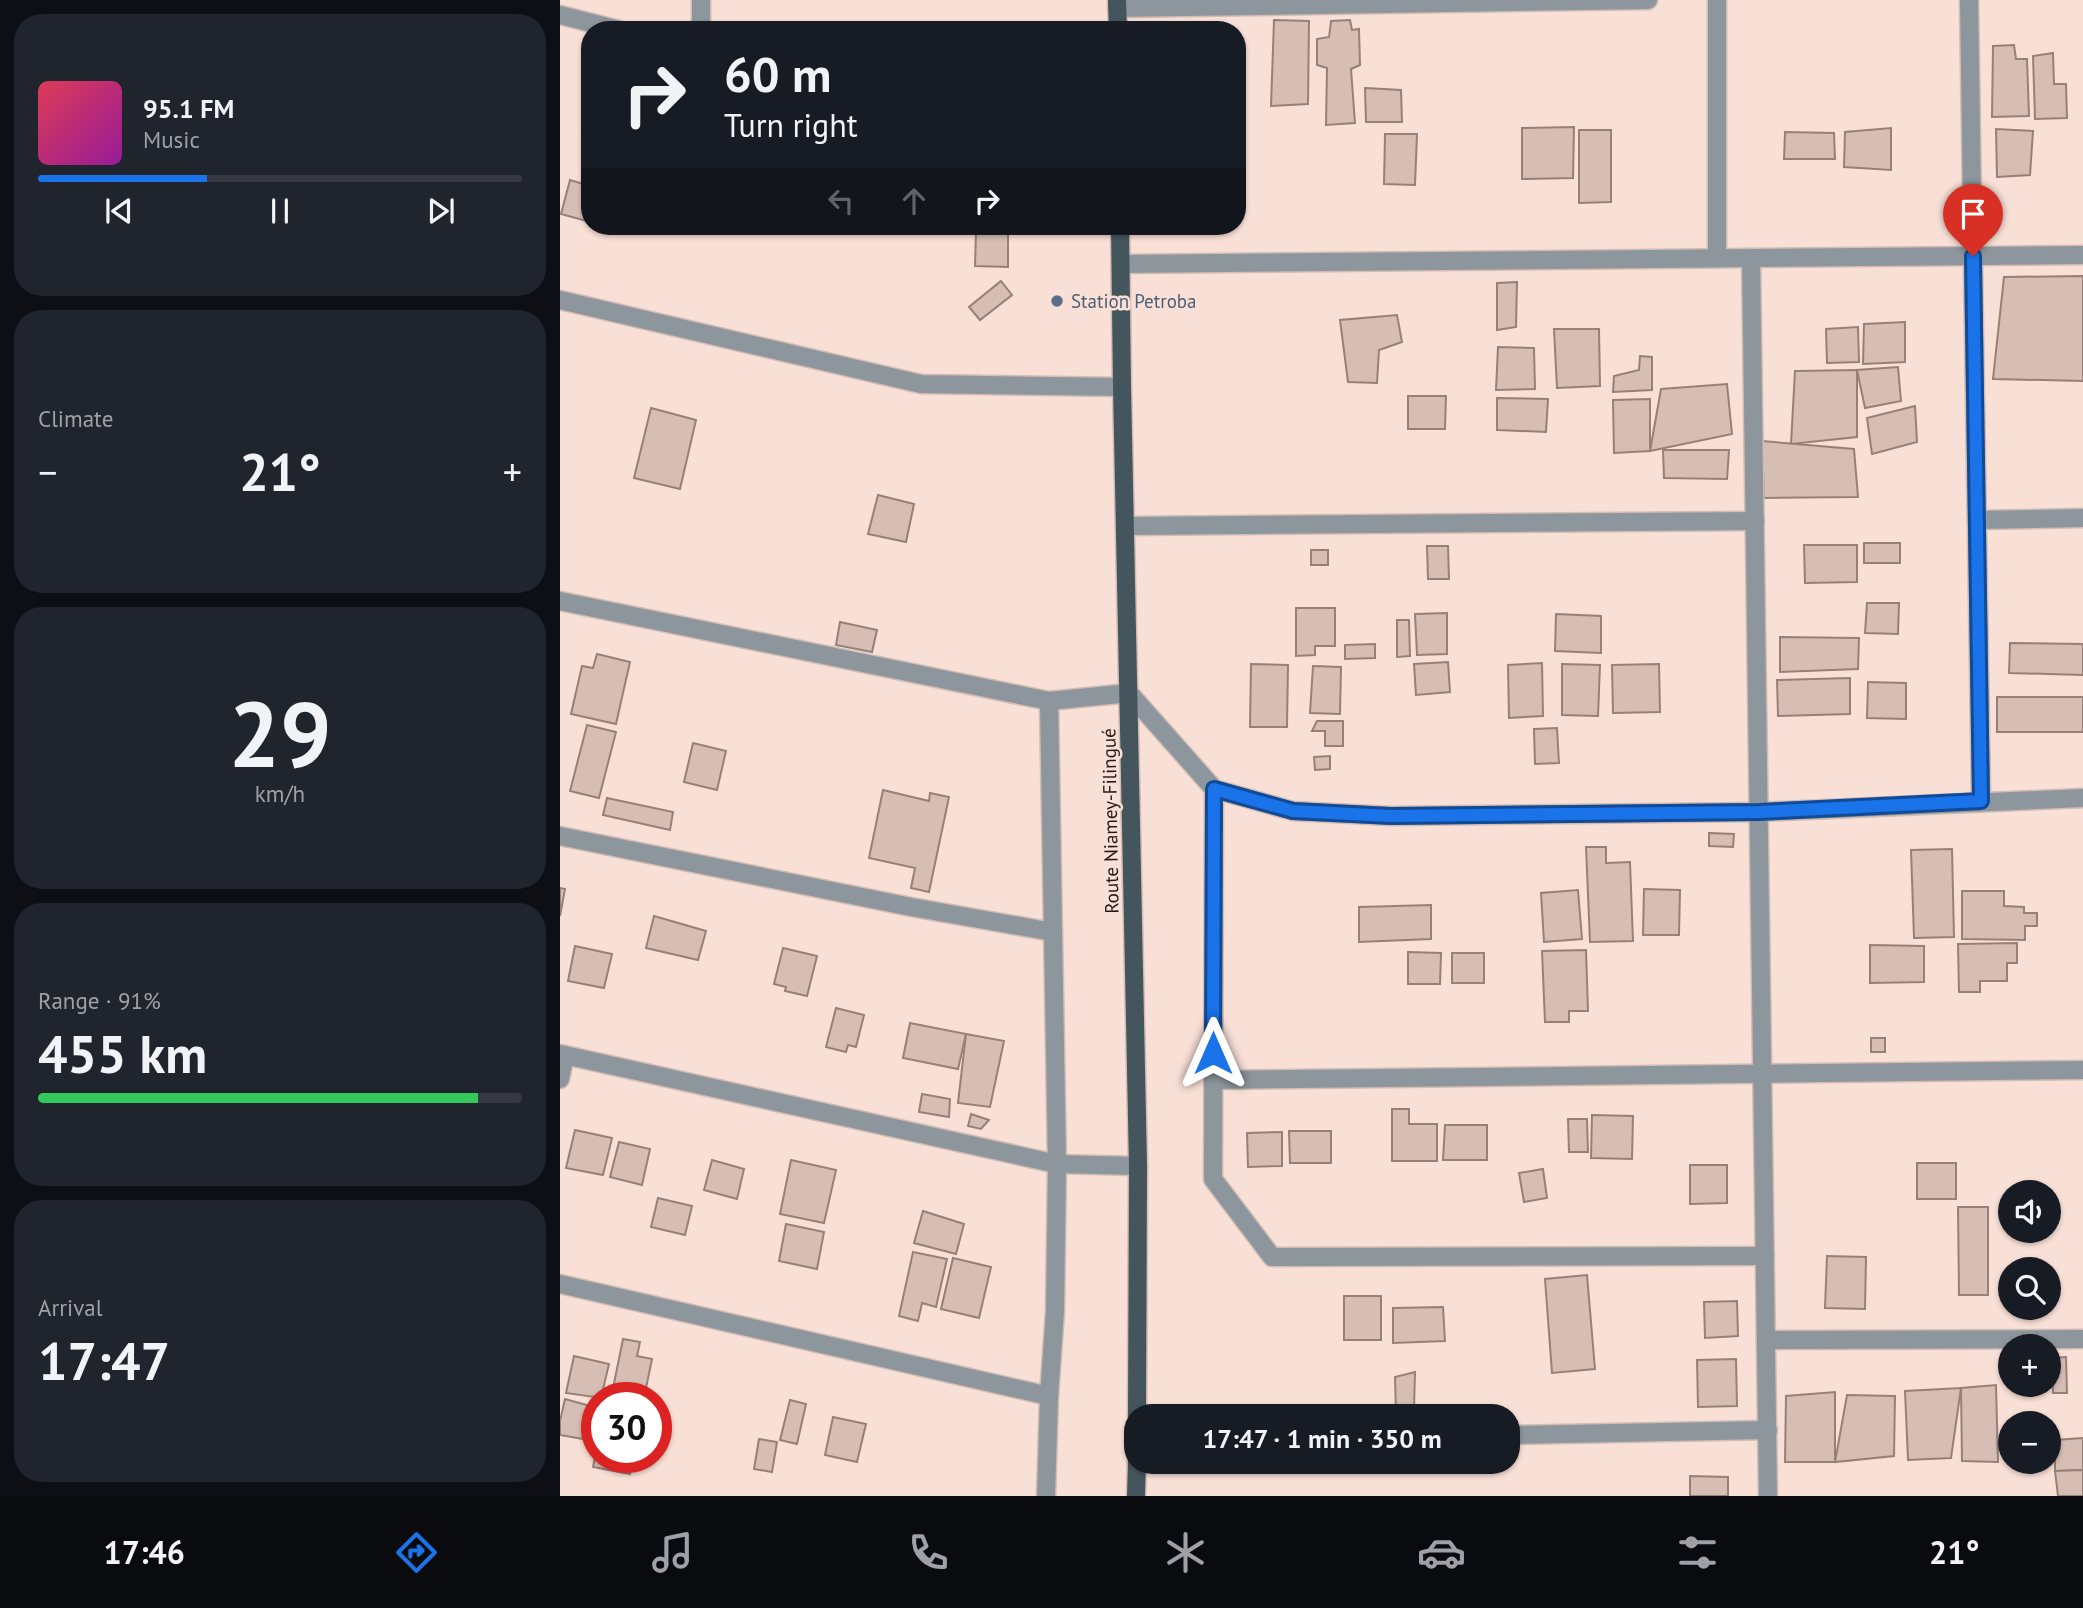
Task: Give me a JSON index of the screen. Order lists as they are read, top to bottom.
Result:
{
  "streets": {
    "main road": ["Route Niamey-Filingué"]
  },
  "places": ["Station Petroba"],
  "page": {
    "turn": ["60 m", "Turn right"],
    "song": ["95.1 FM", "Music"],
    "tile": [
      "Climate",
      ["29", "km/h"],
      ["Range · 91%", "455 km"],
      ["Arrival", "17:47"]
    ],
    "heat": ["−", "21°", "+"],
    "map_buttons": ["+", "−"],
    "limit": "30",
    "trip": "17:47 · 1 min · 350 m",
    "tabs": ["17:46", "21°"]
  }
}
